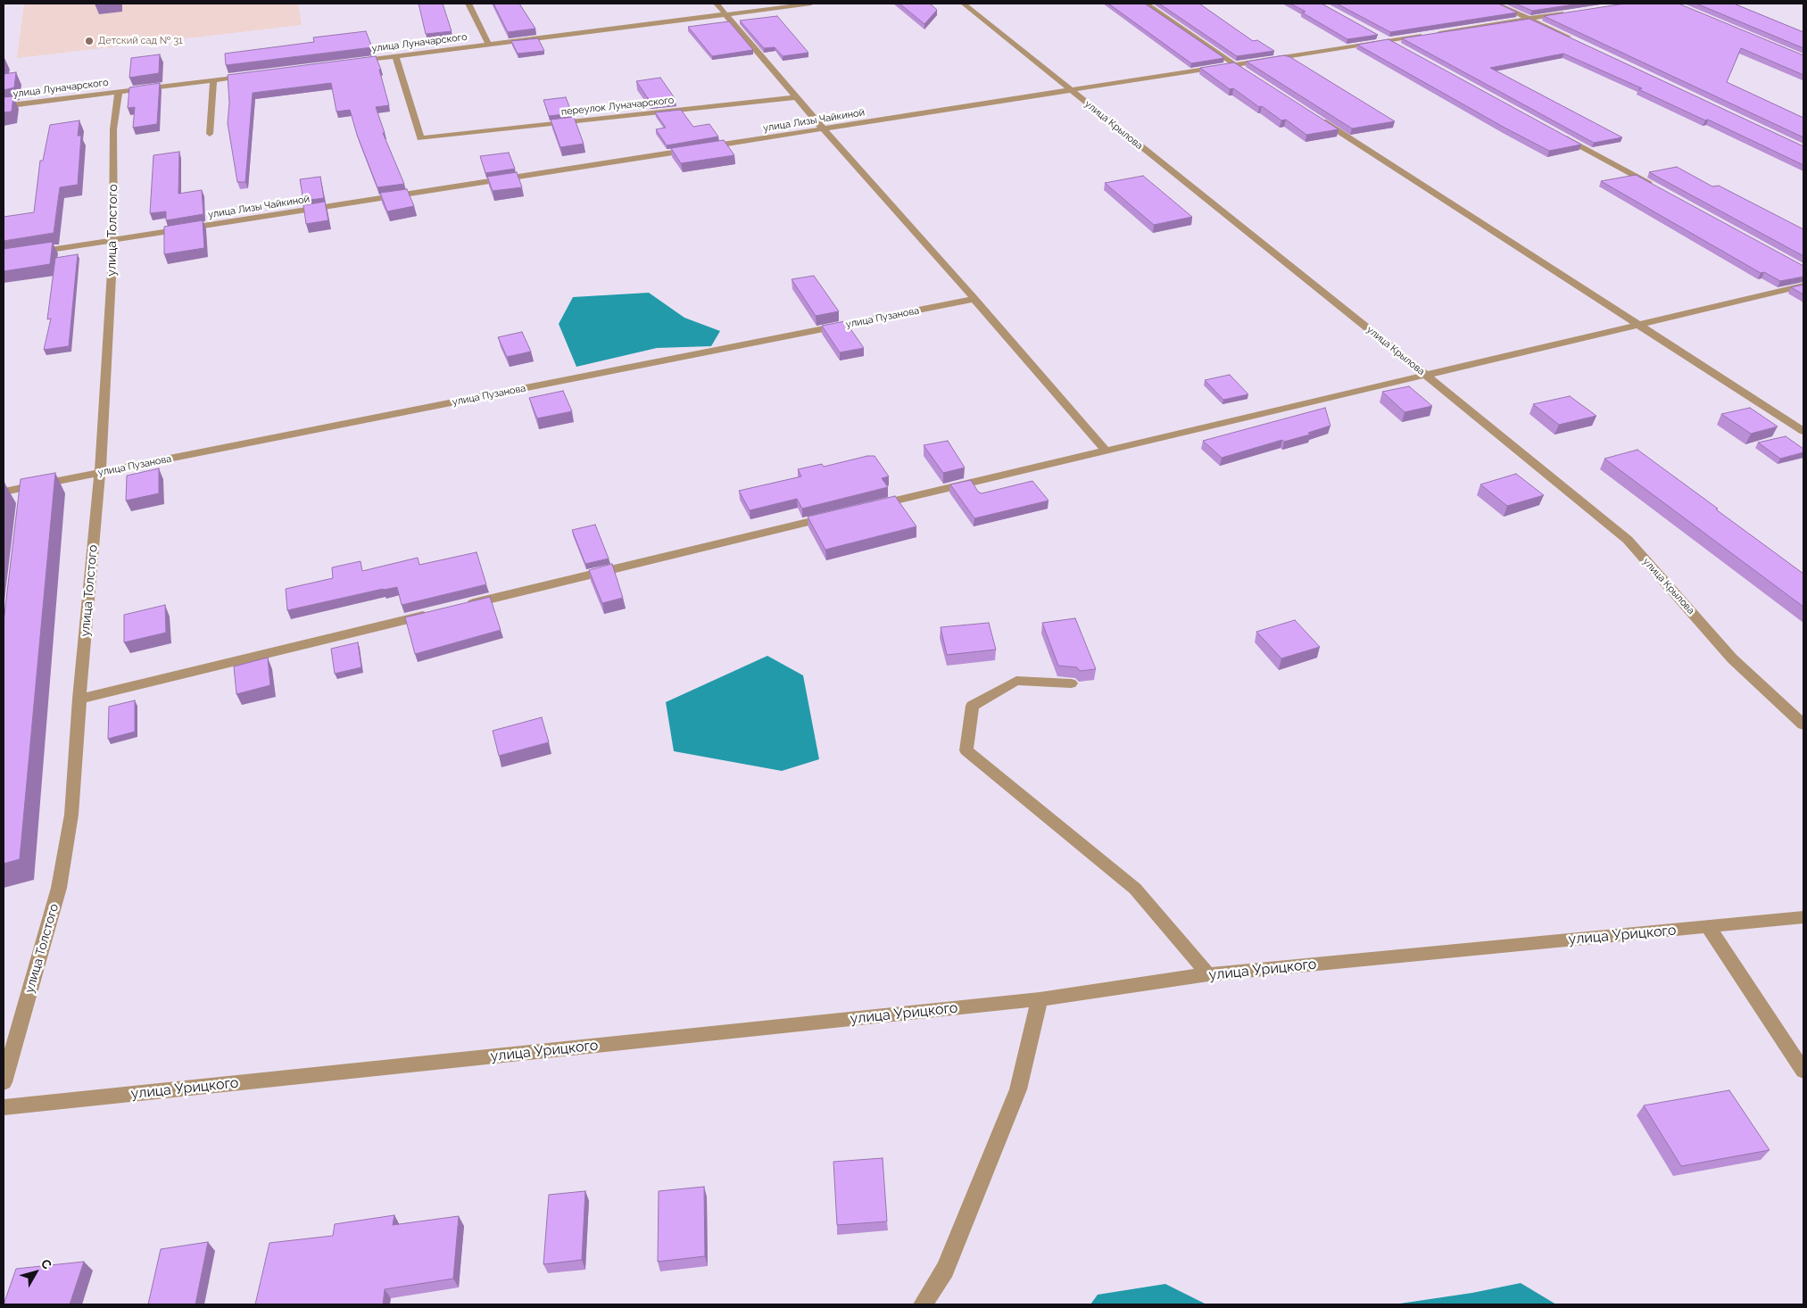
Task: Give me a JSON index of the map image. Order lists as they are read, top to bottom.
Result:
{
  "streets": {
    "street": [
      "улица Луначарского",
      "переулок Луначарского",
      "улица Лизы Чайкиной",
      "улица Крылова",
      "улица Толстого",
      "улица Пузанова",
      "улица Урицкого"
    ]
  },
  "crossings": [
    ["улица Луначарского", "переулок Луначарского"],
    ["улица Луначарского", "улица Толстого"],
    ["улица Лизы Чайкиной", "улица Крылова"],
    ["улица Лизы Чайкиной", "улица Толстого"],
    ["улица Толстого", "улица Пузанова"]
  ],
  "places": ["Детский сад № 31"],
  "north": "top right"
}
